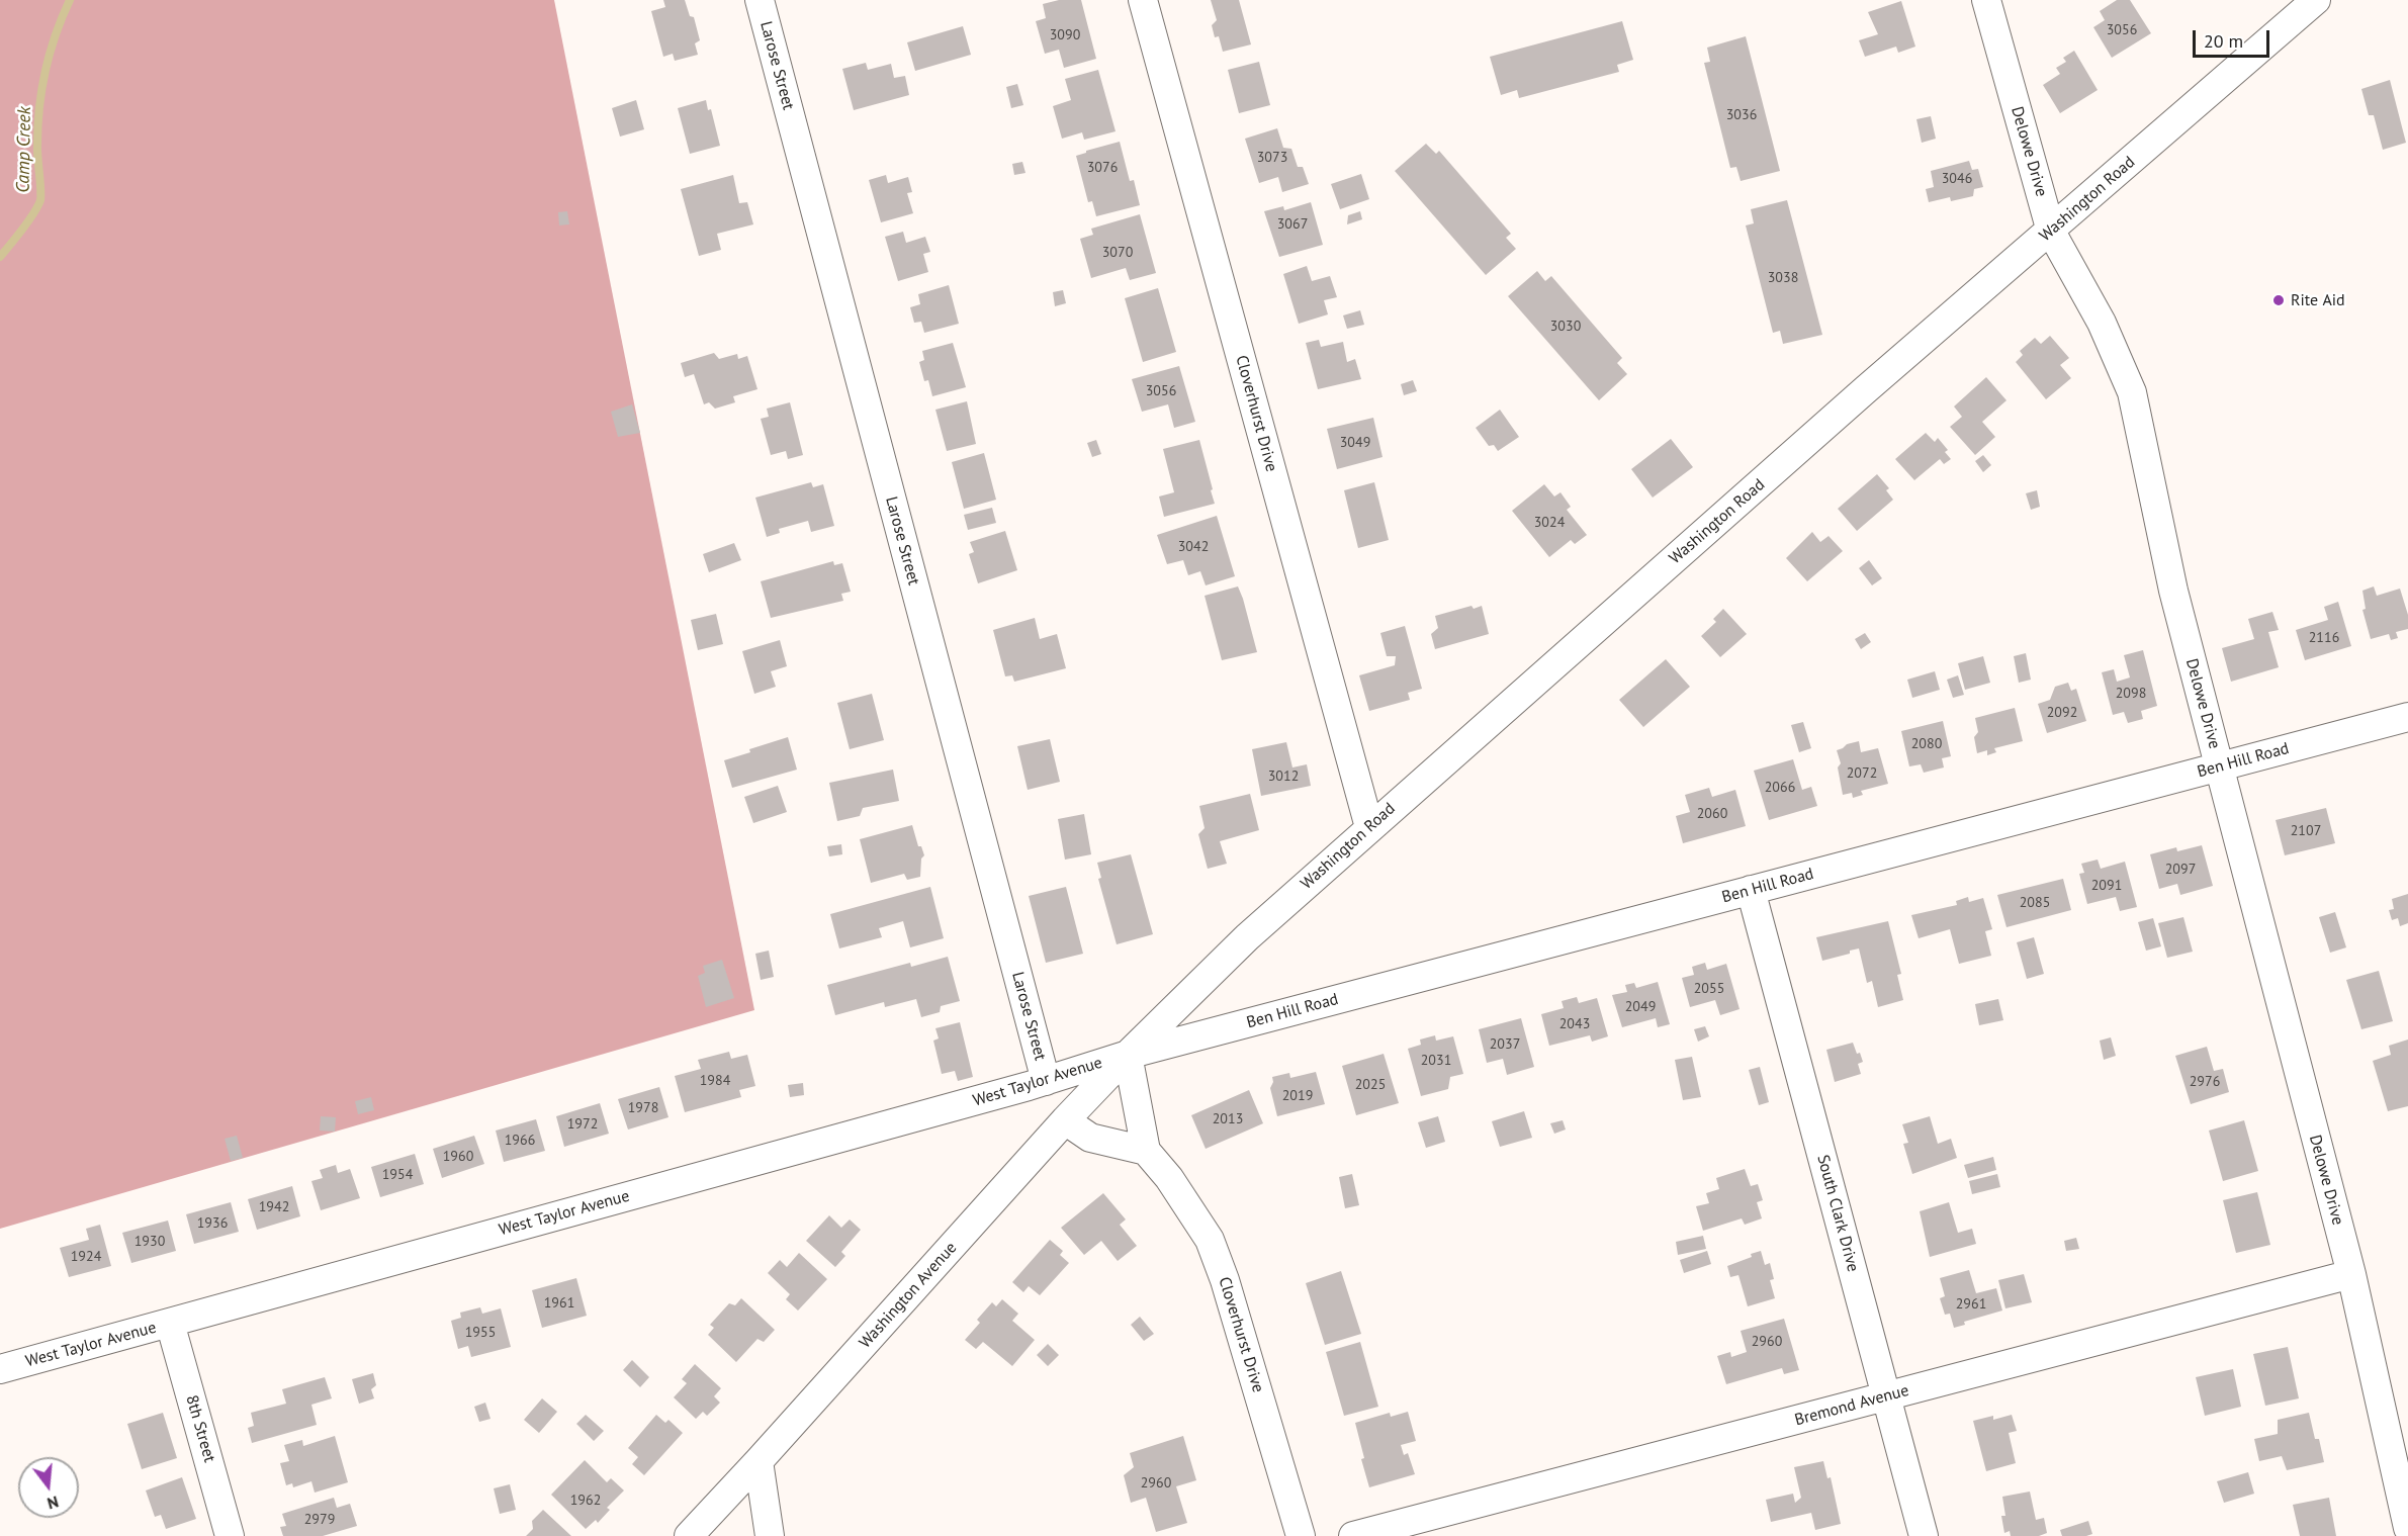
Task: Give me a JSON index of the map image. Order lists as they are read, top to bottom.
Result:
{
  "streets": {
    "street": [
      "Larose Street",
      "Delowe Drive",
      "Washington Road",
      "Cloverhurst Drive",
      "Ben Hill Road",
      "West Taylor Avenue",
      "South Clark Drive",
      "Washington Avenue",
      "Bremond Avenue",
      "8th Street"
    ]
  },
  "crossings": [
    ["Larose Street", "West Taylor Avenue"],
    ["Delowe Drive", "Washington Road"],
    ["Delowe Drive", "Ben Hill Road"],
    ["Delowe Drive", "Bremond Avenue"],
    ["Washington Road", "Cloverhurst Drive"],
    ["Washington Road", "Ben Hill Road"],
    ["Washington Road", "West Taylor Avenue"],
    ["Washington Road", "Washington Avenue"],
    ["Cloverhurst Drive", "Ben Hill Road"],
    ["Cloverhurst Drive", "West Taylor Avenue"],
    ["Cloverhurst Drive", "Washington Avenue"],
    ["Ben Hill Road", "West Taylor Avenue"],
    ["Ben Hill Road", "South Clark Drive"],
    ["Ben Hill Road", "Washington Avenue"],
    ["West Taylor Avenue", "Washington Avenue"],
    ["West Taylor Avenue", "8th Street"],
    ["South Clark Drive", "Bremond Avenue"]
  ],
  "water": ["Camp Creek"],
  "places": ["Rite Aid"],
  "house_numbers": [
    "3056",
    "3090",
    "3036",
    "3073",
    "3076",
    "3046",
    "3067",
    "3070",
    "3038",
    "3030",
    "3056",
    "3049",
    "3024",
    "3042",
    "2116",
    "2098",
    "2092",
    "2080",
    "2072",
    "3012",
    "2066",
    "2060",
    "2107",
    "2097",
    "2091",
    "2085",
    "2055",
    "2049",
    "2043",
    "2037",
    "2031",
    "1984",
    "2976",
    "2025",
    "2019",
    "1978",
    "2013",
    "1972",
    "1966",
    "1960",
    "1954",
    "1942",
    "1936",
    "1930",
    "1924",
    "1961",
    "2961",
    "1955",
    "2960",
    "2960",
    "1962",
    "2979"
  ],
  "scale_bar": "20 m",
  "north": "bottom"
}
